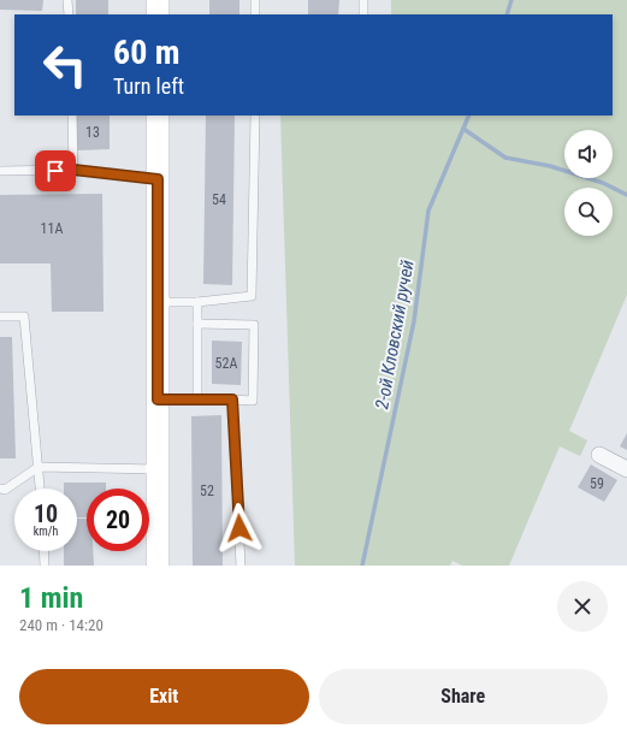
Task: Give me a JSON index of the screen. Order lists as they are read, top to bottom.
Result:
{
  "water": ["2-ой Кловский ручей"],
  "house_numbers": [
    "13",
    "54",
    "11А",
    "52А",
    "59",
    "52"
  ],
  "page": {
    "turn": ["60 m", "Turn left"],
    "speed": "10 km/h",
    "limit": "20",
    "heading": ["1 min", "240 m · 14:20"],
    "buttons": ["Exit", "Share"]
  }
}
